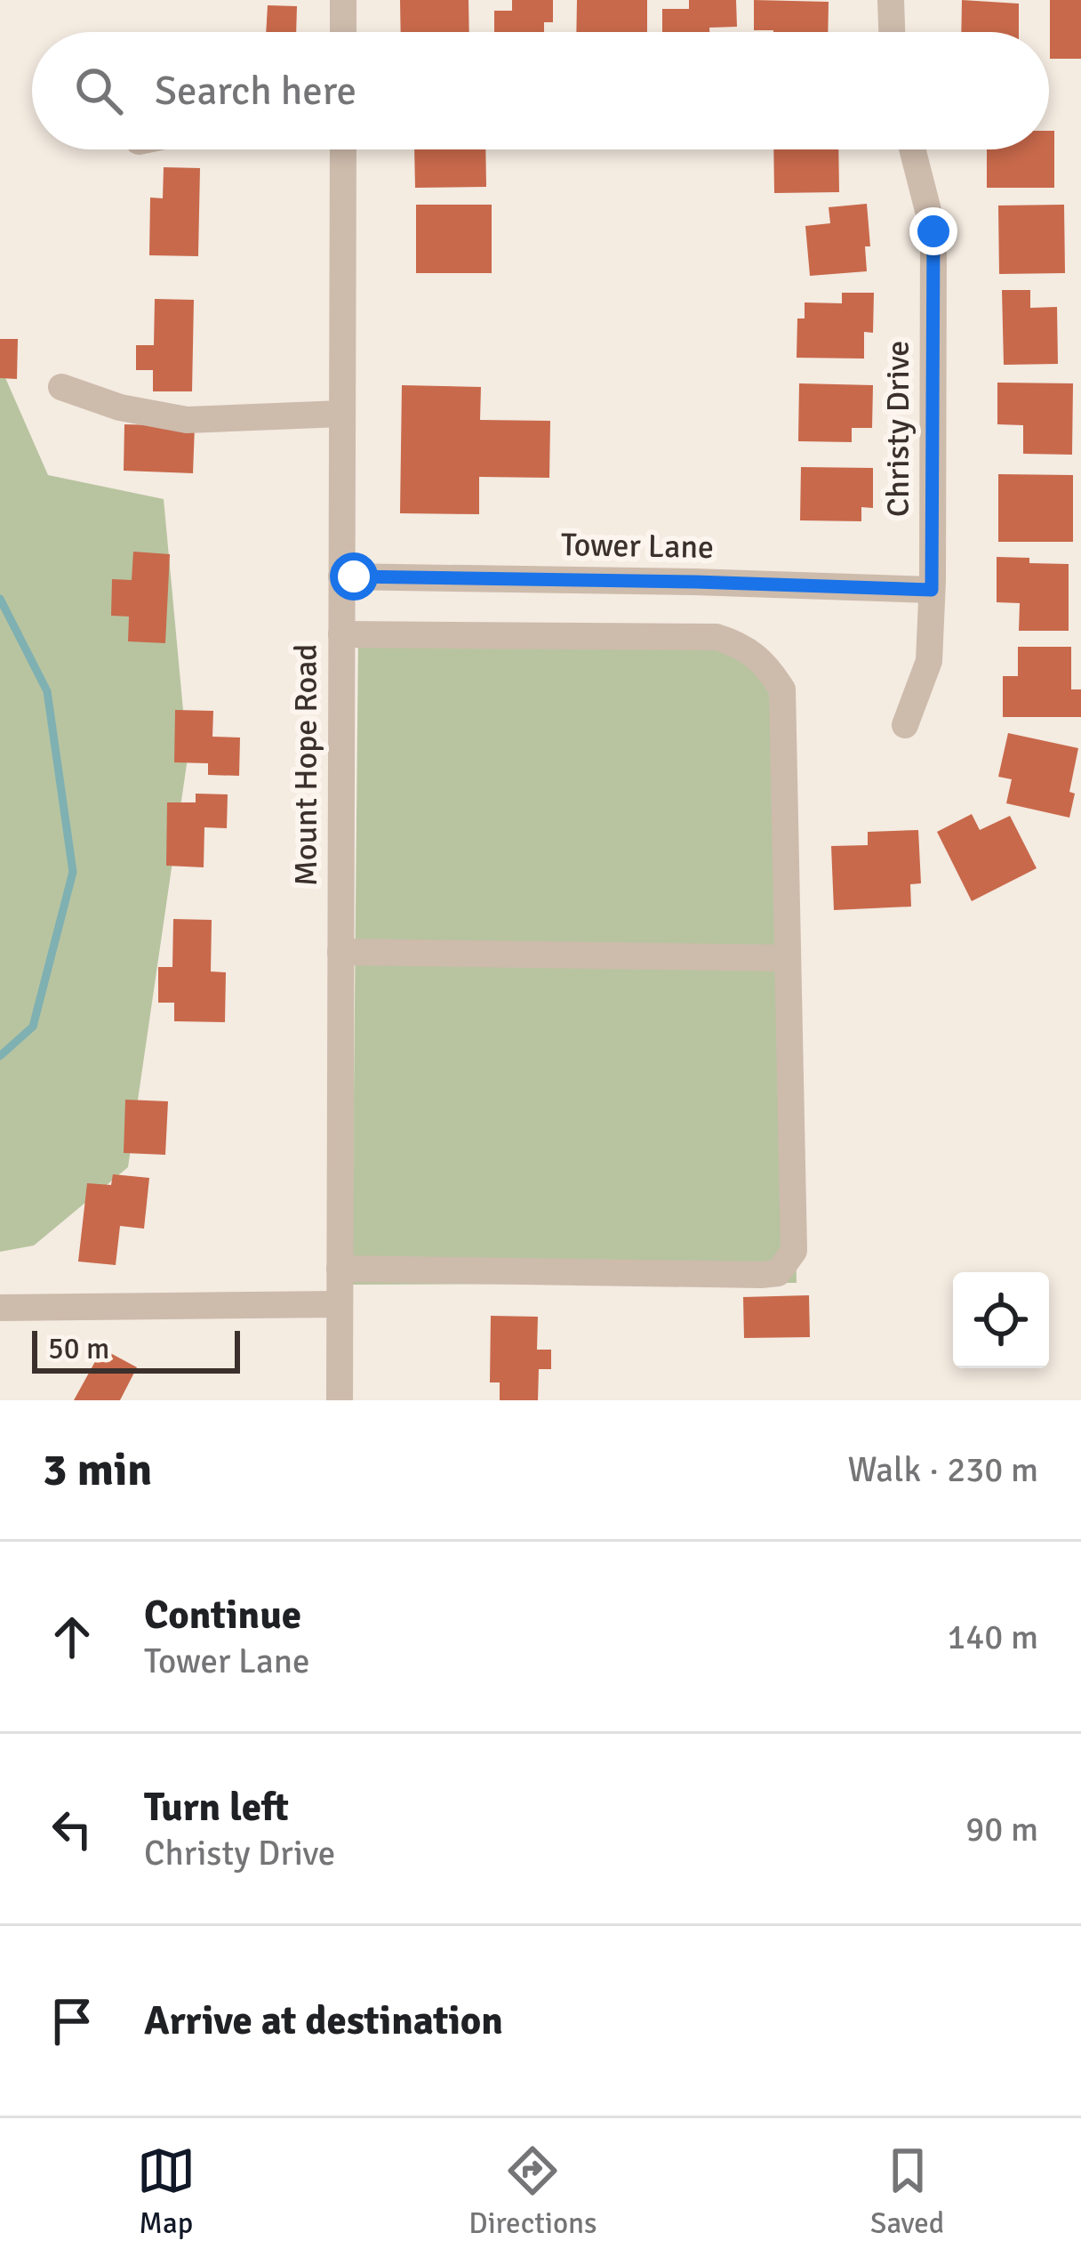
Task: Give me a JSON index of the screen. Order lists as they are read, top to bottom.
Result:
{
  "streets": {
    "street": ["Christy Drive", "Tower Lane", "Mount Hope Road"]
  },
  "crossings": [
    ["Christy Drive", "Tower Lane"],
    ["Tower Lane", "Mount Hope Road"]
  ],
  "scale_bar": "50 m",
  "page": {
    "search": "Search here",
    "scale": "50 m",
    "heading": ["3 min", "Walk · 230 m"],
    "list": [
      ["Continue", "Tower Lane", "140 m"],
      ["Turn left", "Christy Drive", "90 m"],
      "Arrive at destination"
    ],
    "nav": ["Map", "Directions", "Saved"]
  }
}
